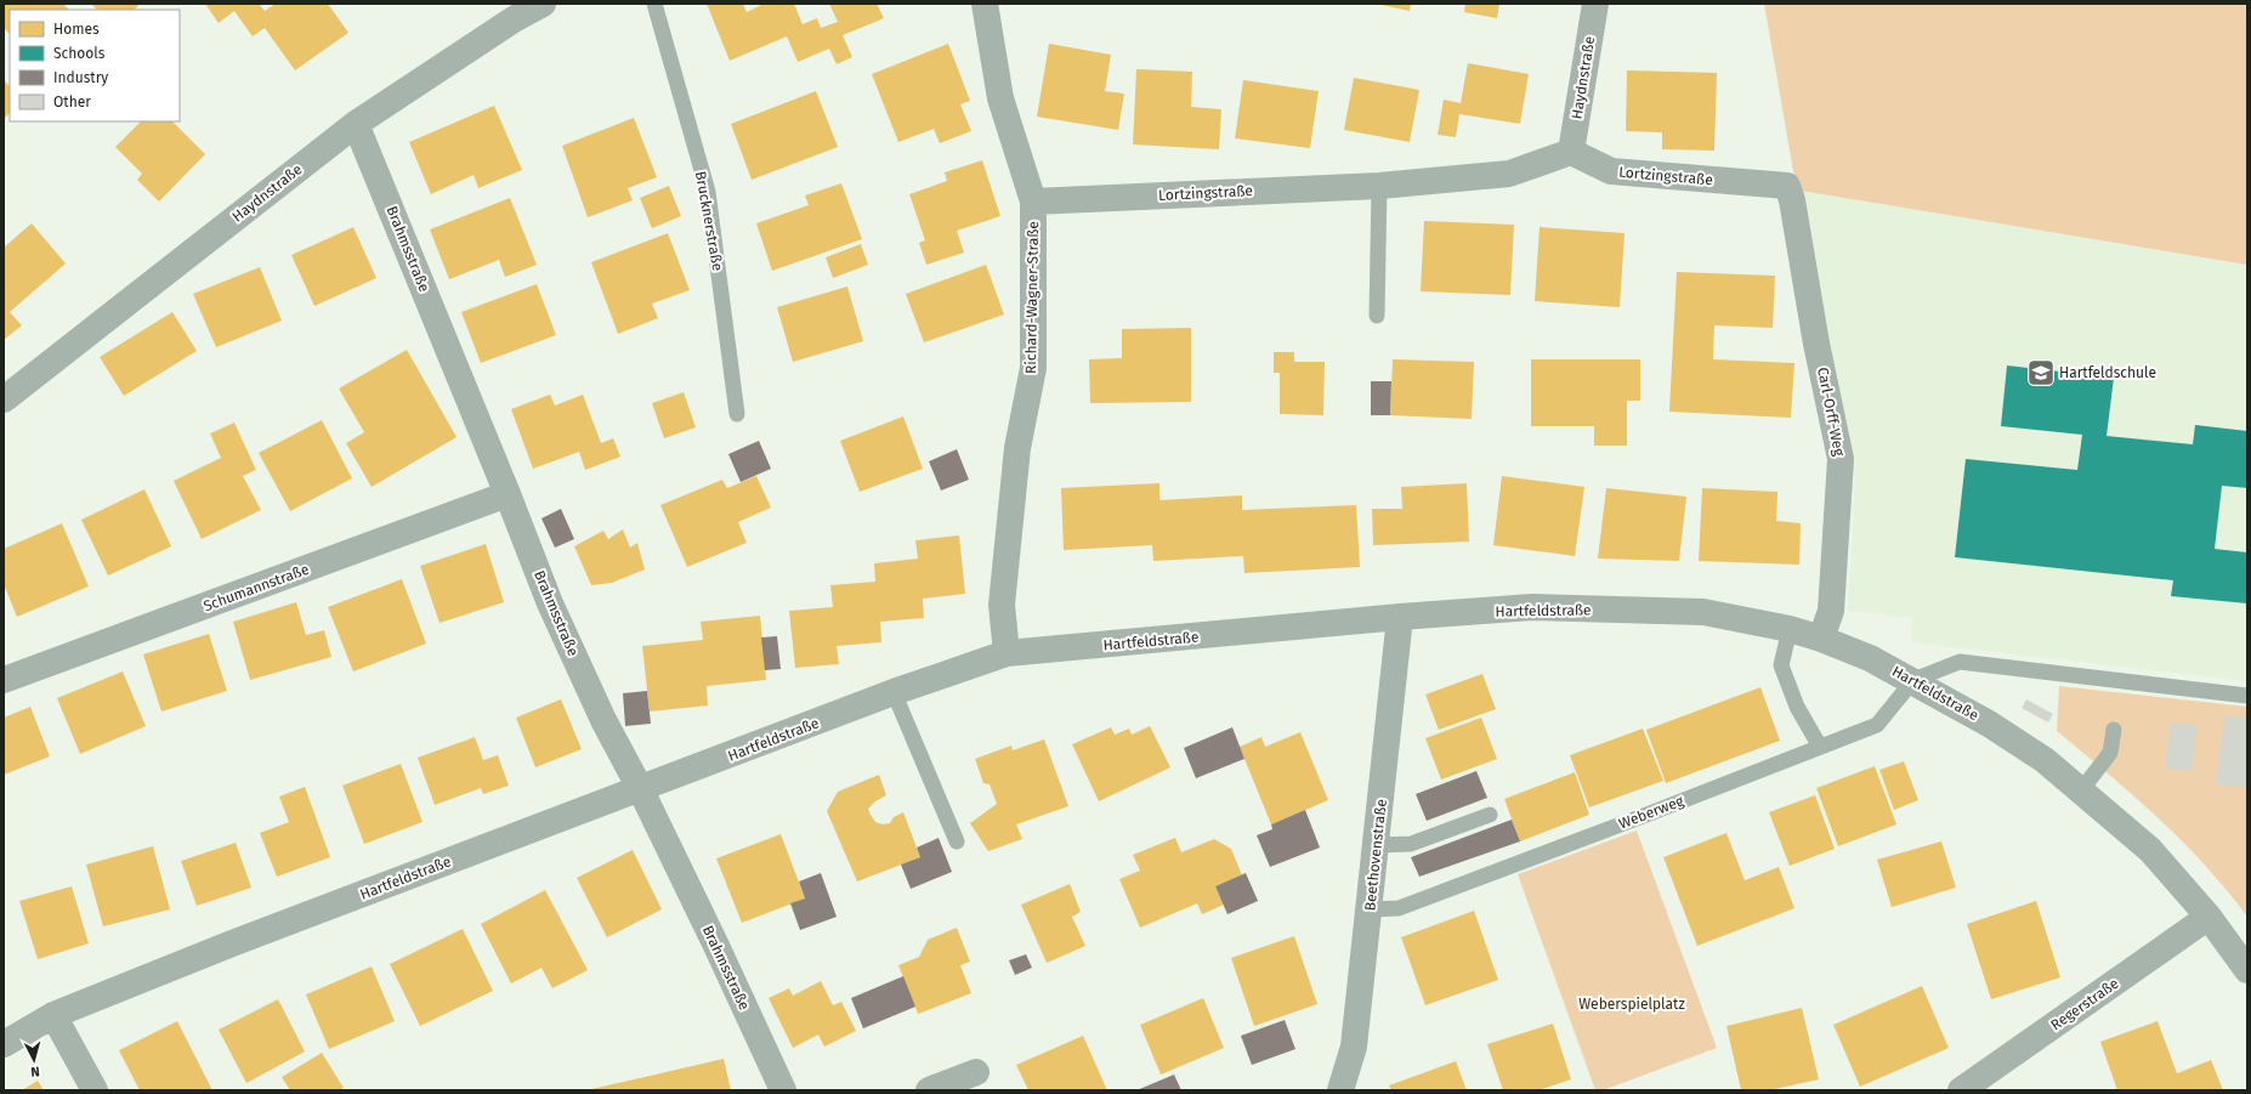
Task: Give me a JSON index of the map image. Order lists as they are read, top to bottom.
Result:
{
  "streets": {
    "street": [
      "Haydnstraße",
      "Lortzingstraße",
      "Brahmsstraße",
      "Richard-Wagner-Straße",
      "Carl-Orff-Weg",
      "Schumannstraße",
      "Hartfeldstraße",
      "Beethovenstraße",
      "Regerstraße"
    ],
    "lane": ["Brucknerstraße", "Weberweg"]
  },
  "crossings": [
    ["Haydnstraße", "Lortzingstraße"],
    ["Haydnstraße", "Brahmsstraße"],
    ["Lortzingstraße", "Richard-Wagner-Straße"],
    ["Lortzingstraße", "Carl-Orff-Weg"],
    ["Brahmsstraße", "Schumannstraße"],
    ["Brahmsstraße", "Hartfeldstraße"],
    ["Richard-Wagner-Straße", "Hartfeldstraße"],
    ["Carl-Orff-Weg", "Hartfeldstraße"],
    ["Hartfeldstraße", "Weberweg"],
    ["Hartfeldstraße", "Beethovenstraße"],
    ["Hartfeldstraße", "Regerstraße"],
    ["Weberweg", "Beethovenstraße"]
  ],
  "parks": ["Weberspielplatz"],
  "places": {
    "school or university": ["Hartfeldschule"]
  },
  "legend": [
    "Homes",
    "Schools",
    "Industry",
    "Other"
  ],
  "north": "bottom"
}
